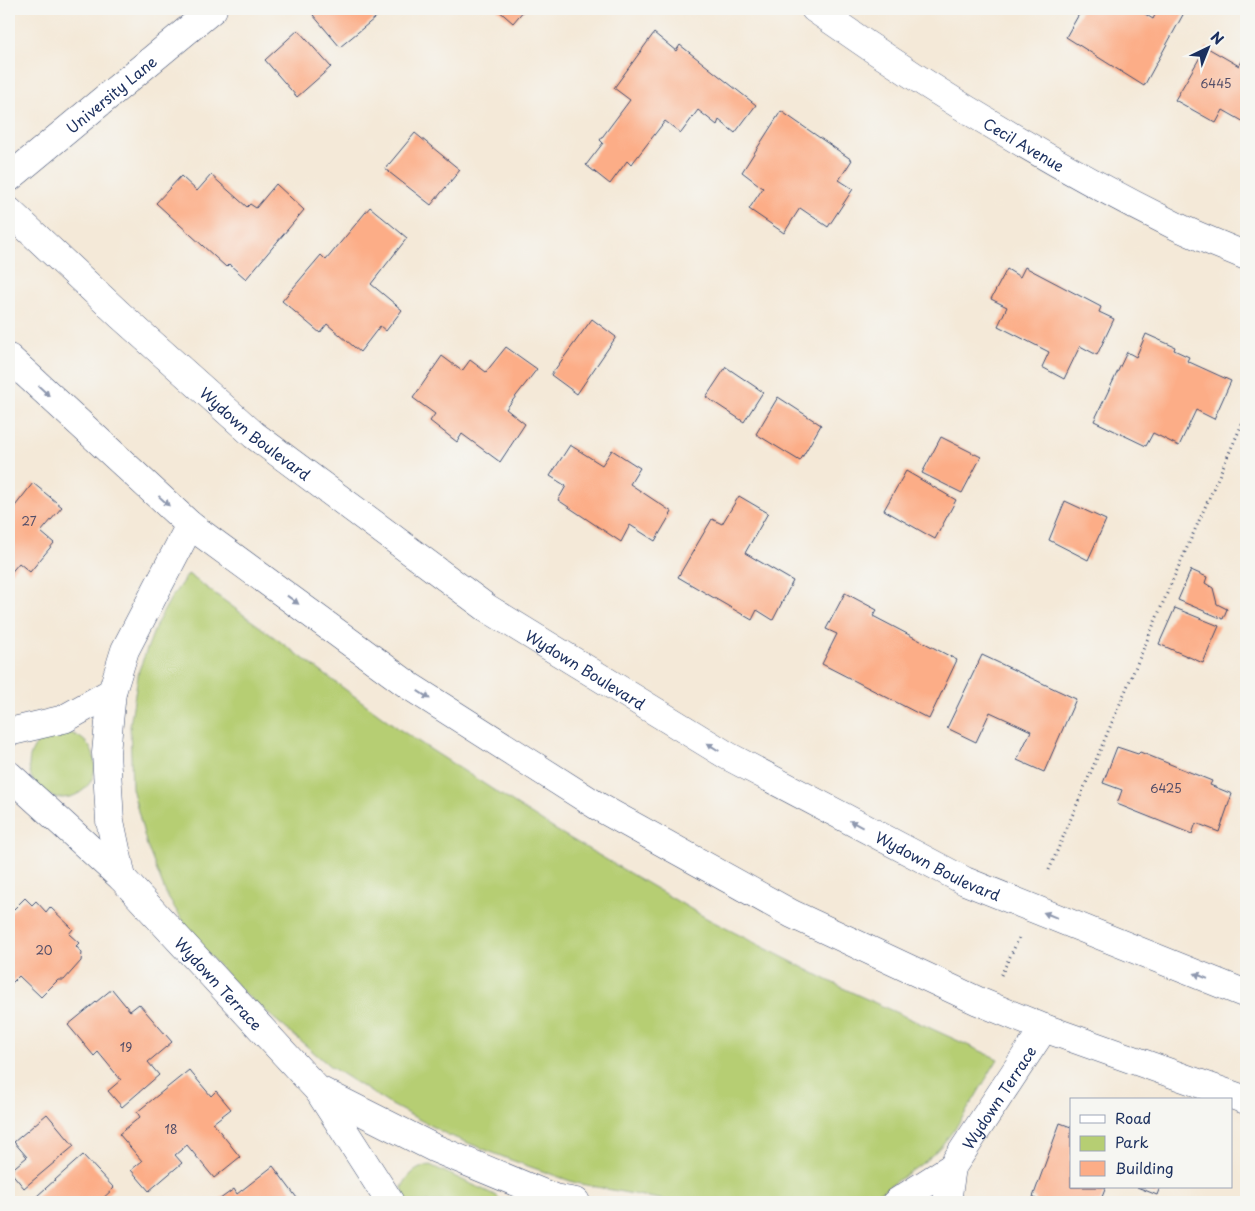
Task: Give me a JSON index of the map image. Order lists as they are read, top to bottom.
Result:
{
  "streets": {
    "street": [
      "University Lane",
      "Cecil Avenue",
      "Wydown Boulevard",
      "Wydown Terrace"
    ]
  },
  "house_numbers": [
    "6445",
    "27",
    "6425",
    "20",
    "19",
    "18"
  ],
  "legend": ["Road", "Park", "Building"],
  "north": "top right"
}
